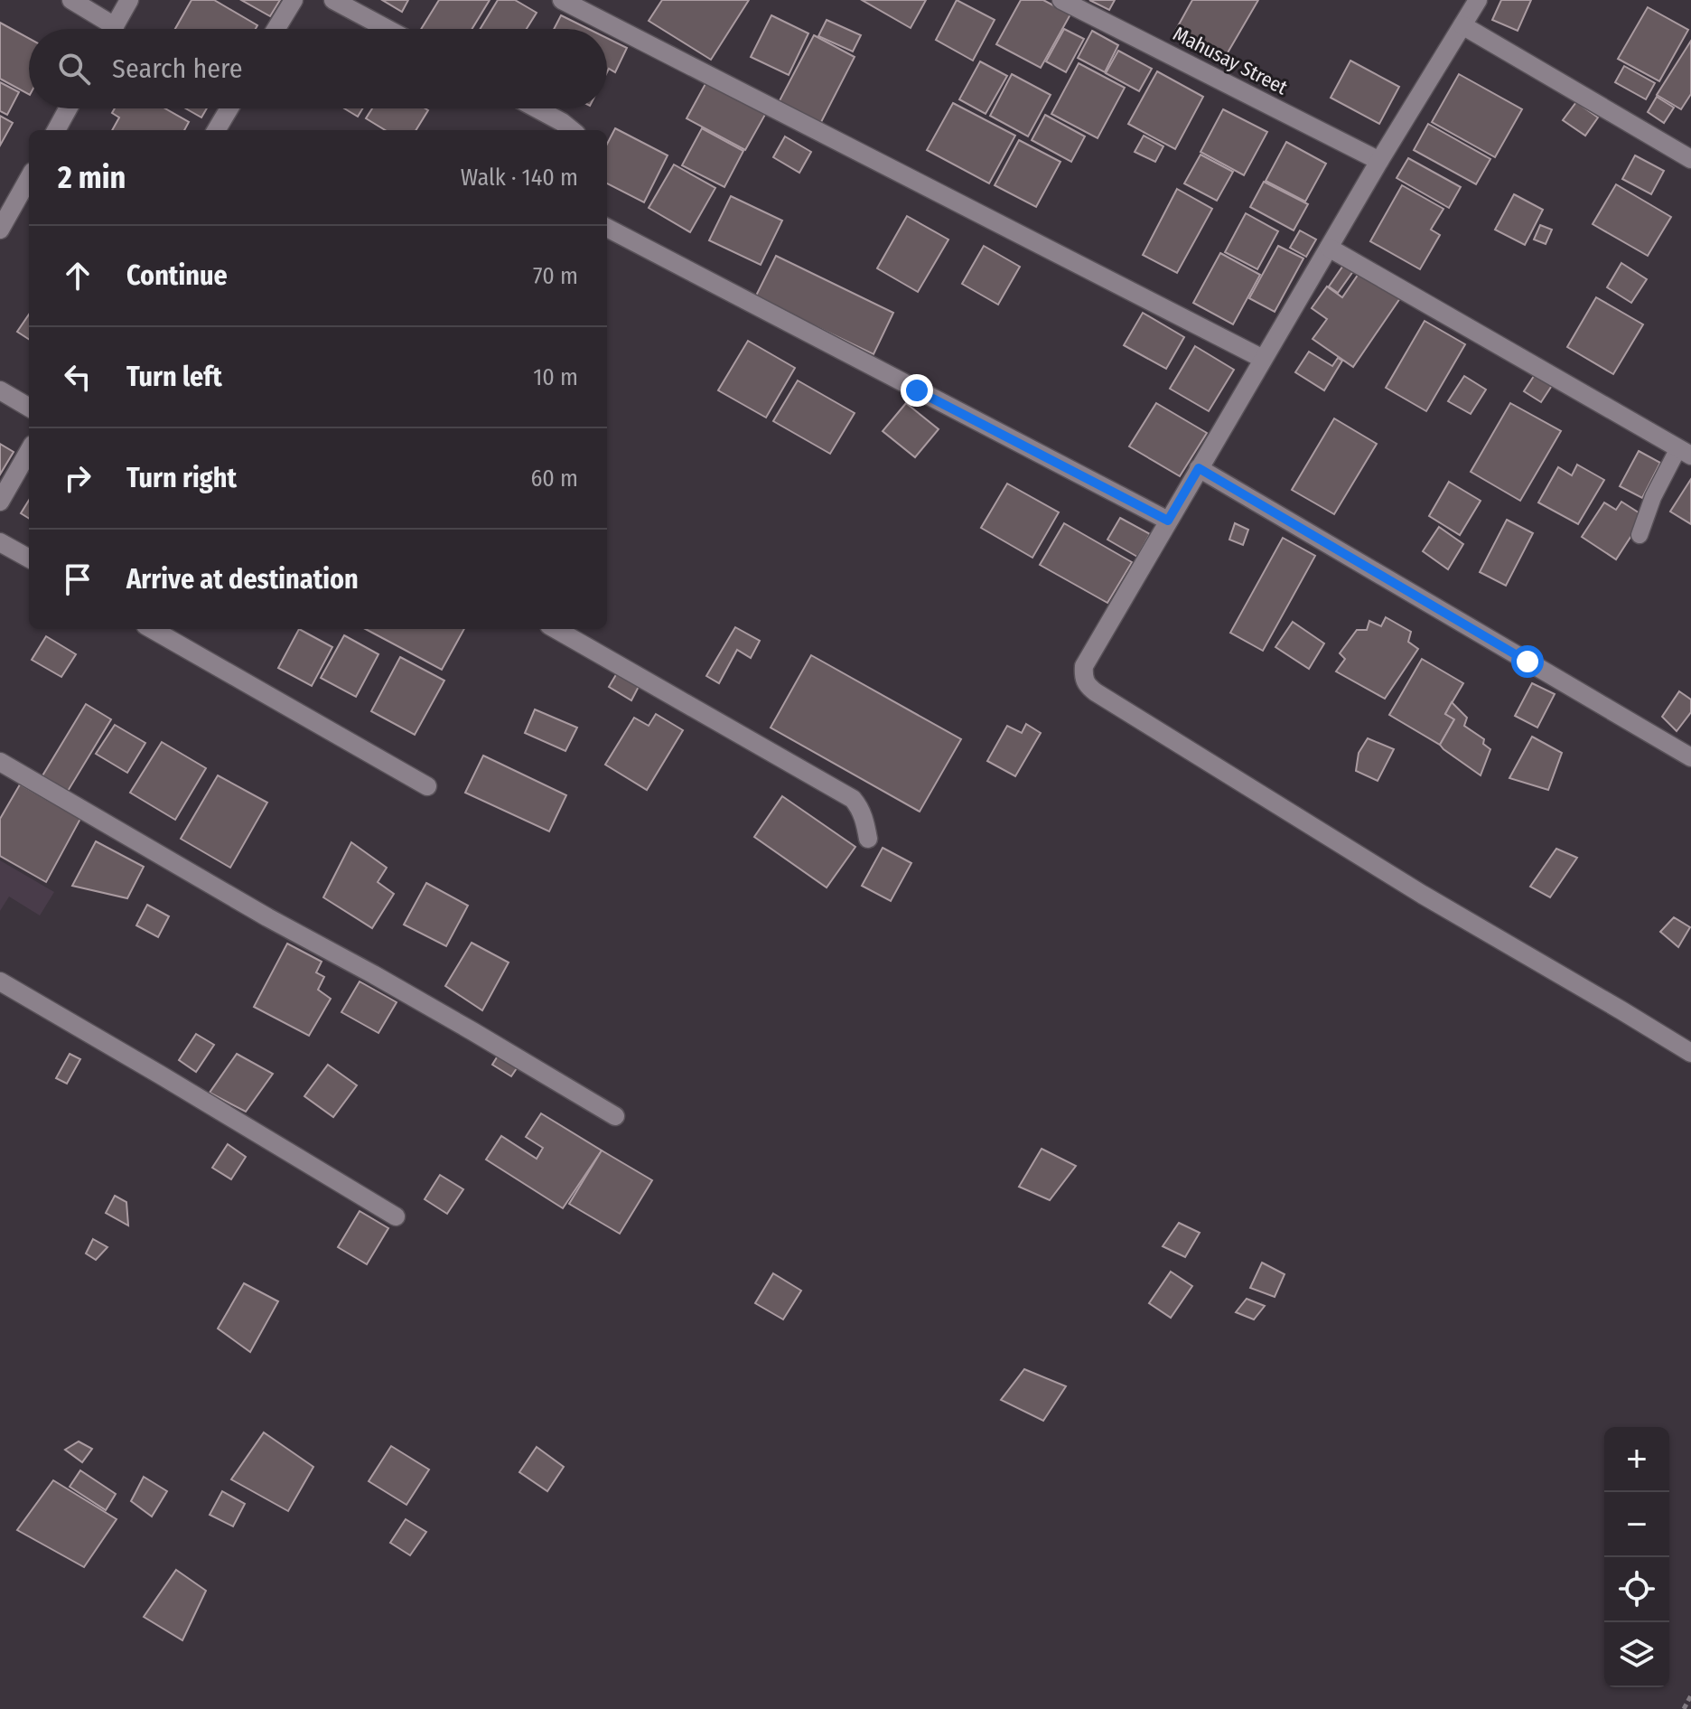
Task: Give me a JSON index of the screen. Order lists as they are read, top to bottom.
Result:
{
  "streets": {
    "street": ["Mahusay Street"]
  },
  "page": {
    "search": "Search here",
    "heading": ["2 min", "Walk · 140 m"],
    "list": [
      ["Continue", "70 m"],
      ["Turn left", "10 m"],
      ["Turn right", "60 m"],
      "Arrive at destination"
    ],
    "map_buttons": ["+", "−"]
  }
}
